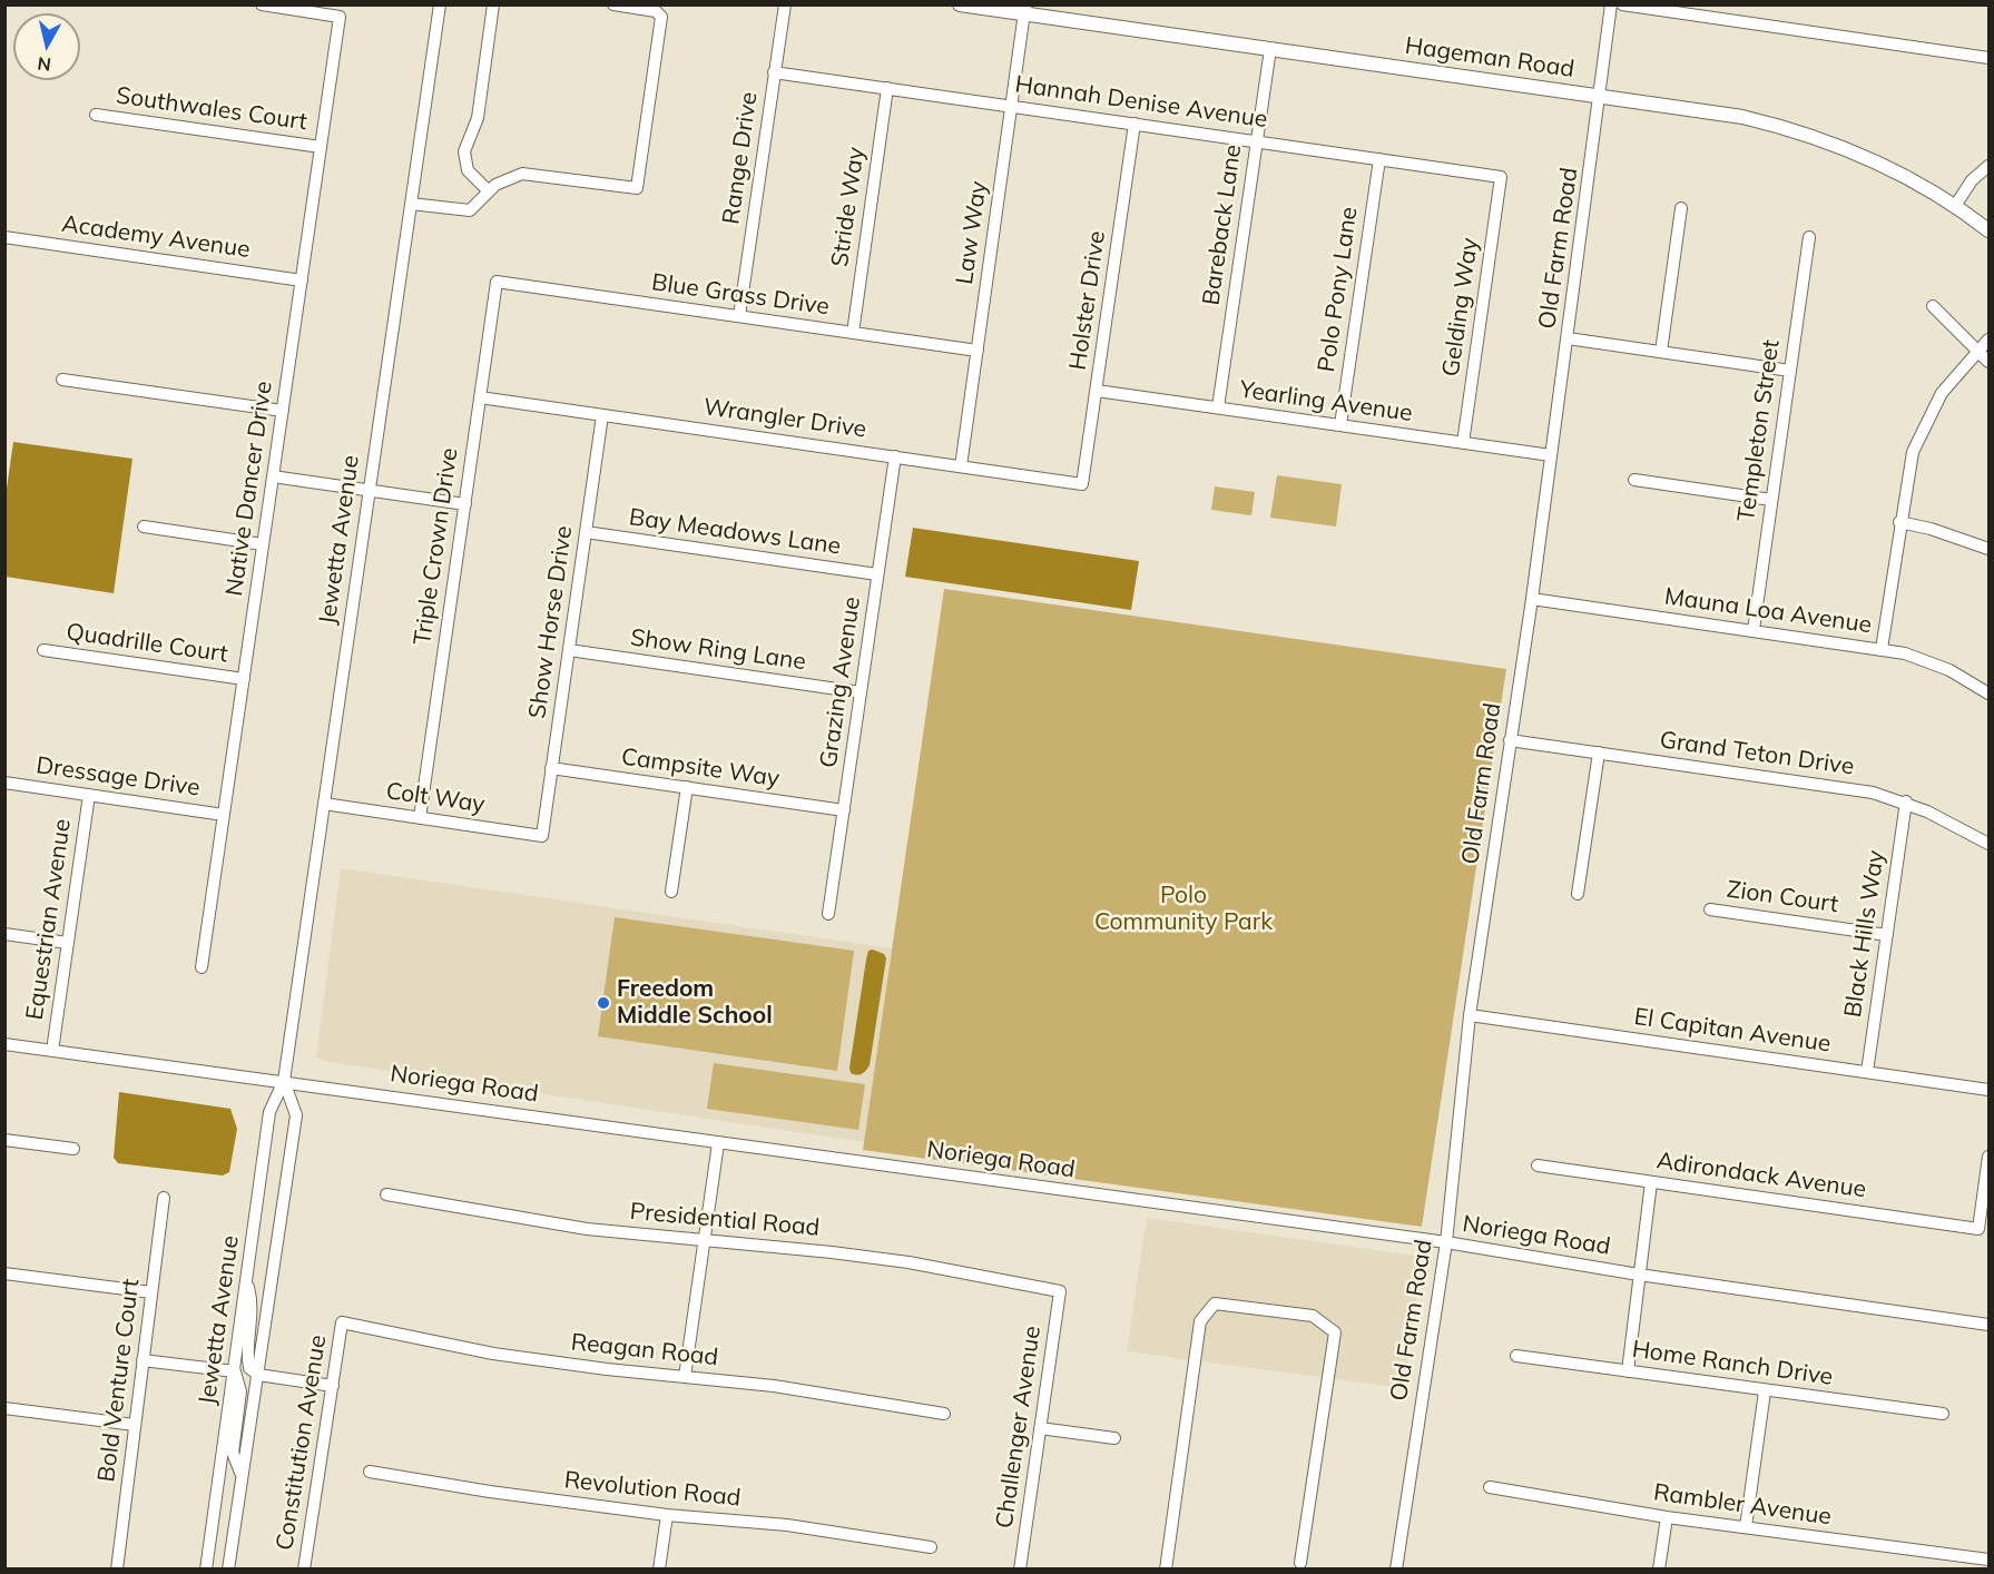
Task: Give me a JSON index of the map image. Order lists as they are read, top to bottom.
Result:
{
  "streets": {
    "main road": ["Hageman Road"],
    "street": [
      "Hannah Denise Avenue",
      "Southwales Court",
      "Range Drive",
      "Stride Way",
      "Bareback Lane",
      "Law Way",
      "Academy Avenue",
      "Old Farm Road",
      "Polo Pony Lane",
      "Blue Grass Drive",
      "Holster Drive",
      "Gelding Way",
      "Yearling Avenue",
      "Wrangler Drive",
      "Templeton Street",
      "Native Dancer Drive",
      "Bay Meadows Lane",
      "Jewetta Avenue",
      "Triple Crown Drive",
      "Mauna Loa Avenue",
      "Show Horse Drive",
      "Quadrille Court",
      "Show Ring Lane",
      "Grazing Avenue",
      "Grand Teton Drive",
      "Campsite Way",
      "Dressage Drive",
      "Colt Way",
      "Zion Court",
      "Equestrian Avenue",
      "Black Hills Way",
      "El Capitan Avenue",
      "Noriega Road",
      "Adirondack Avenue",
      "Presidential Road",
      "Reagan Road",
      "Home Ranch Drive",
      "Bold Venture Court",
      "Challenger Avenue",
      "Constitution Avenue",
      "Revolution Road",
      "Rambler Avenue"
    ]
  },
  "crossings": [
    ["Hageman Road", "Bareback Lane"],
    ["Hageman Road", "Law Way"],
    ["Hageman Road", "Old Farm Road"],
    ["Hannah Denise Avenue", "Range Drive"],
    ["Hannah Denise Avenue", "Stride Way"],
    ["Hannah Denise Avenue", "Bareback Lane"],
    ["Hannah Denise Avenue", "Law Way"],
    ["Hannah Denise Avenue", "Polo Pony Lane"],
    ["Hannah Denise Avenue", "Holster Drive"],
    ["Hannah Denise Avenue", "Gelding Way"],
    ["Southwales Court", "Native Dancer Drive"],
    ["Range Drive", "Blue Grass Drive"],
    ["Stride Way", "Blue Grass Drive"],
    ["Bareback Lane", "Yearling Avenue"],
    ["Law Way", "Blue Grass Drive"],
    ["Law Way", "Wrangler Drive"],
    ["Academy Avenue", "Native Dancer Drive"],
    ["Old Farm Road", "Yearling Avenue"],
    ["Old Farm Road", "Mauna Loa Avenue"],
    ["Old Farm Road", "Grand Teton Drive"],
    ["Old Farm Road", "El Capitan Avenue"],
    ["Old Farm Road", "Noriega Road"],
    ["Polo Pony Lane", "Yearling Avenue"],
    ["Blue Grass Drive", "Triple Crown Drive"],
    ["Holster Drive", "Yearling Avenue"],
    ["Holster Drive", "Wrangler Drive"],
    ["Gelding Way", "Yearling Avenue"],
    ["Wrangler Drive", "Triple Crown Drive"],
    ["Wrangler Drive", "Show Horse Drive"],
    ["Wrangler Drive", "Grazing Avenue"],
    ["Templeton Street", "Mauna Loa Avenue"],
    ["Native Dancer Drive", "Quadrille Court"],
    ["Native Dancer Drive", "Dressage Drive"],
    ["Bay Meadows Lane", "Show Horse Drive"],
    ["Bay Meadows Lane", "Grazing Avenue"],
    ["Jewetta Avenue", "Colt Way"],
    ["Jewetta Avenue", "Noriega Road"],
    ["Triple Crown Drive", "Colt Way"],
    ["Show Horse Drive", "Show Ring Lane"],
    ["Show Horse Drive", "Campsite Way"],
    ["Show Horse Drive", "Colt Way"],
    ["Show Ring Lane", "Grazing Avenue"],
    ["Grazing Avenue", "Campsite Way"],
    ["Grand Teton Drive", "Black Hills Way"],
    ["Dressage Drive", "Equestrian Avenue"],
    ["Zion Court", "Black Hills Way"],
    ["Equestrian Avenue", "Noriega Road"],
    ["Black Hills Way", "El Capitan Avenue"],
    ["Presidential Road", "Challenger Avenue"],
    ["Reagan Road", "Constitution Avenue"]
  ],
  "parks": ["Polo Community Park"],
  "places": ["Freedom Middle School"],
  "north": "bottom"
}
